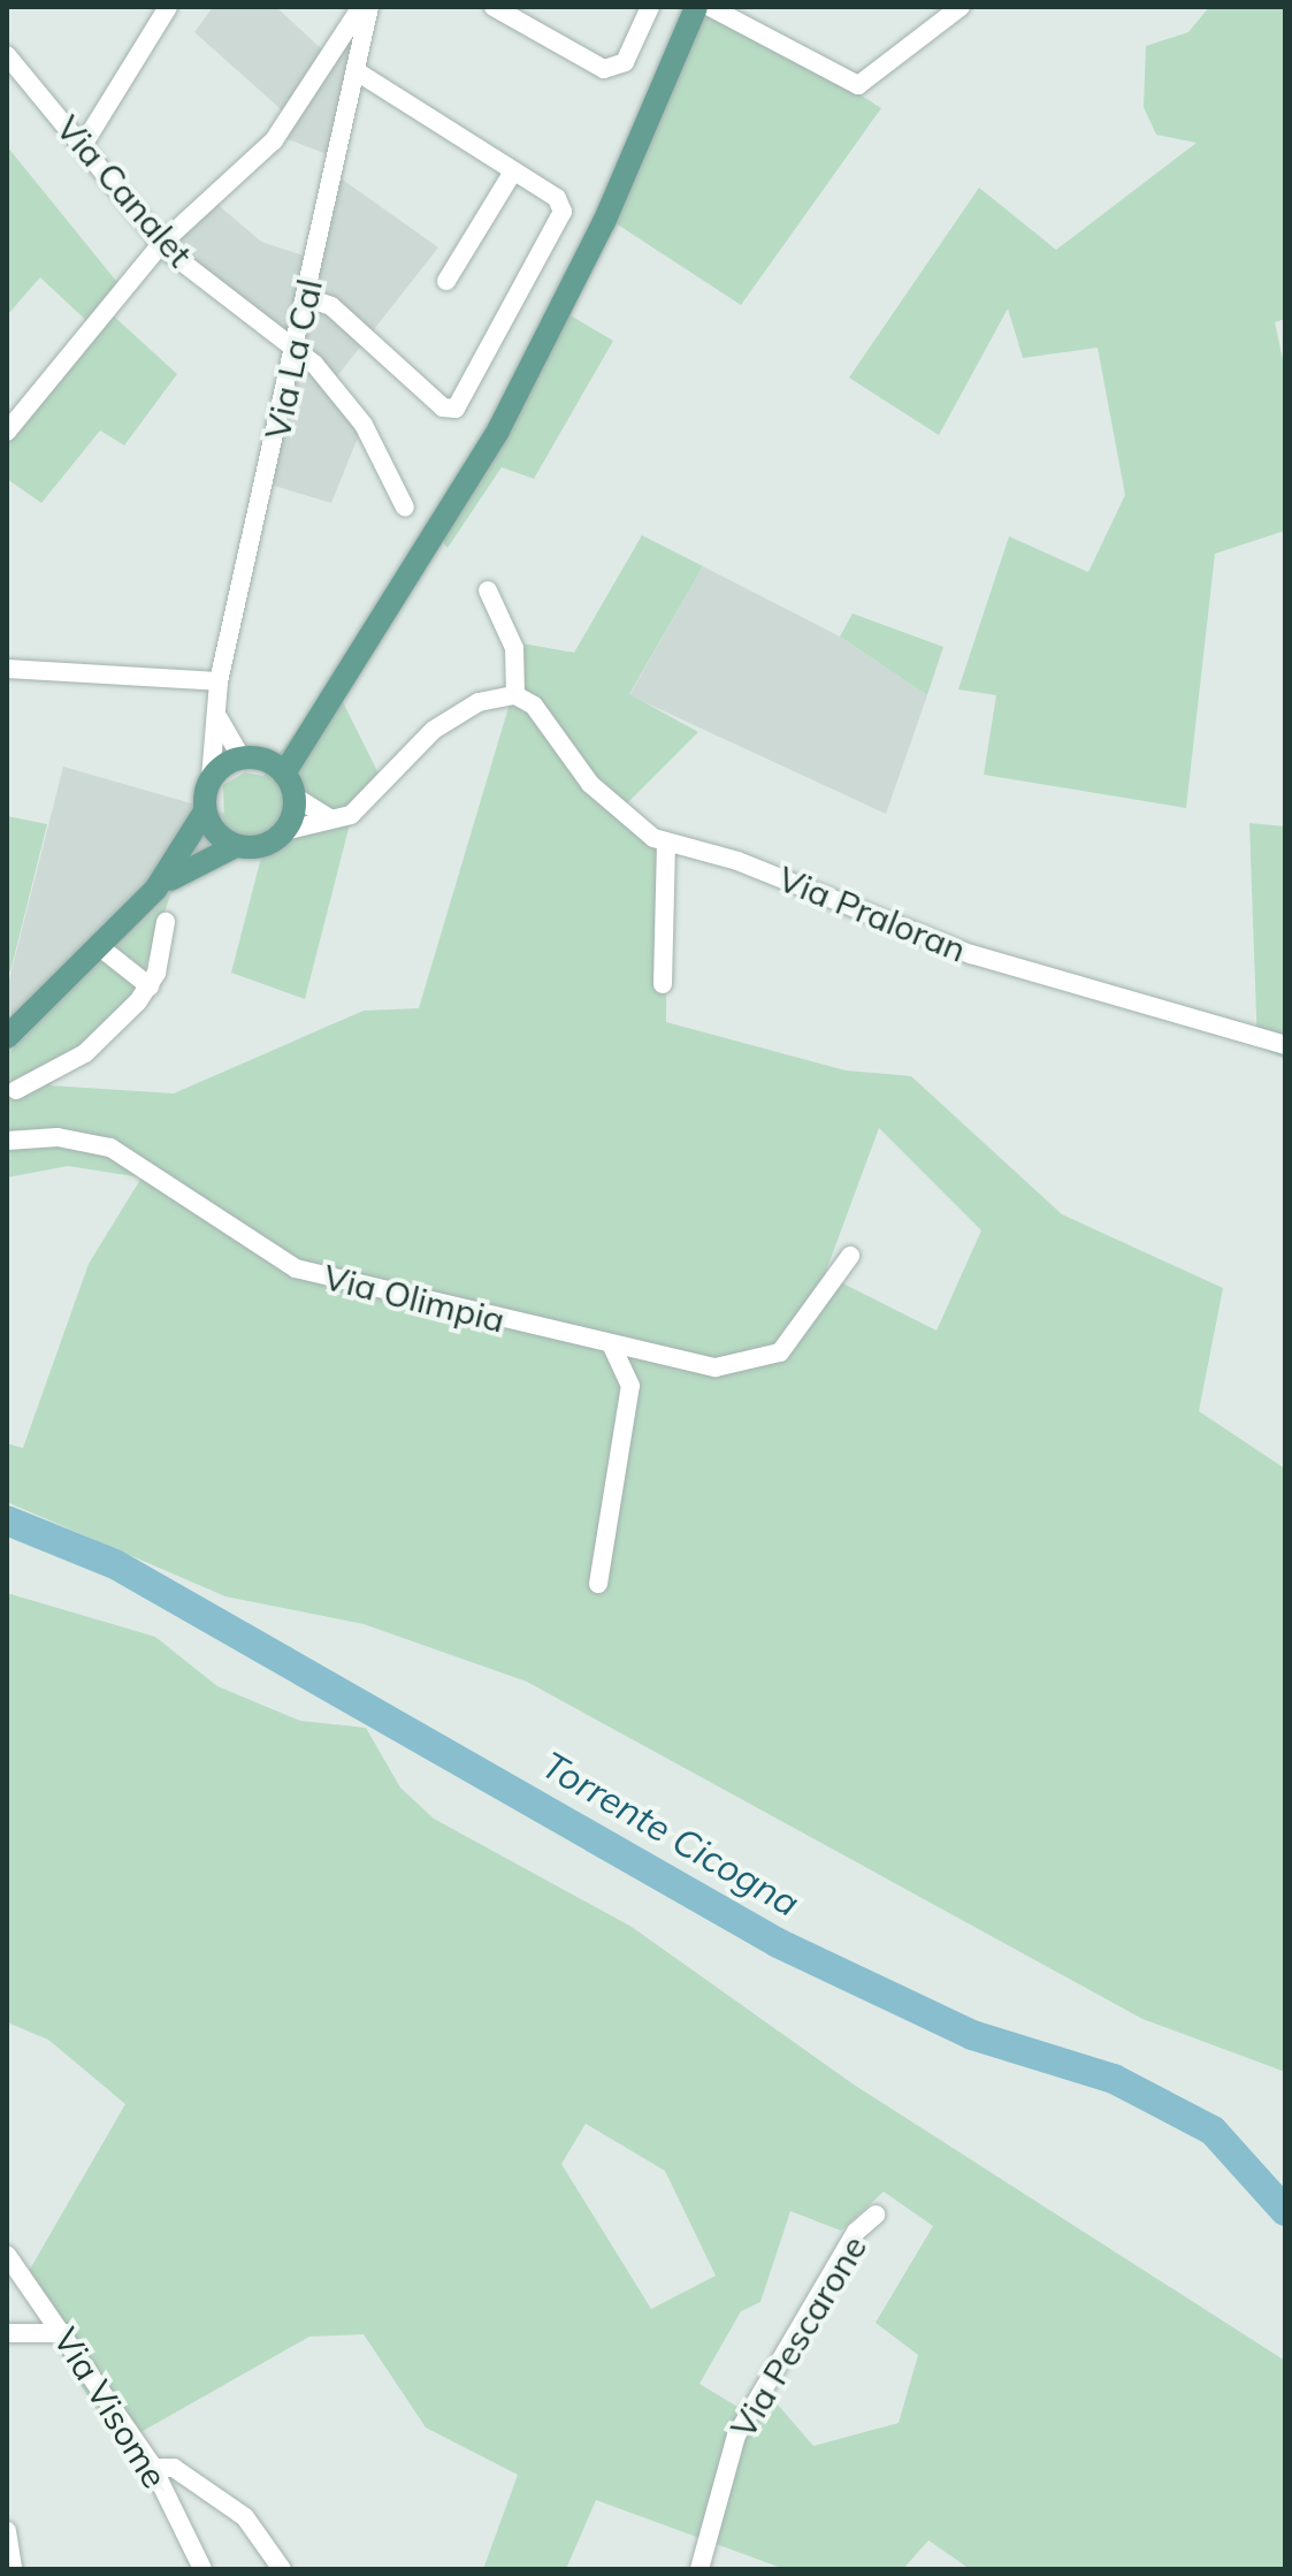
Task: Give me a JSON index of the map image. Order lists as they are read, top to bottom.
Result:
{
  "streets": {
    "street": [
      "Via Canalet",
      "Via La Cal",
      "Via Praloran",
      "Via Olimpia",
      "Via Pescarone",
      "Via Visome"
    ]
  },
  "crossings": [
    ["Via Canalet", "Via La Cal"]
  ],
  "water": ["Torrente Cicogna"]
}
